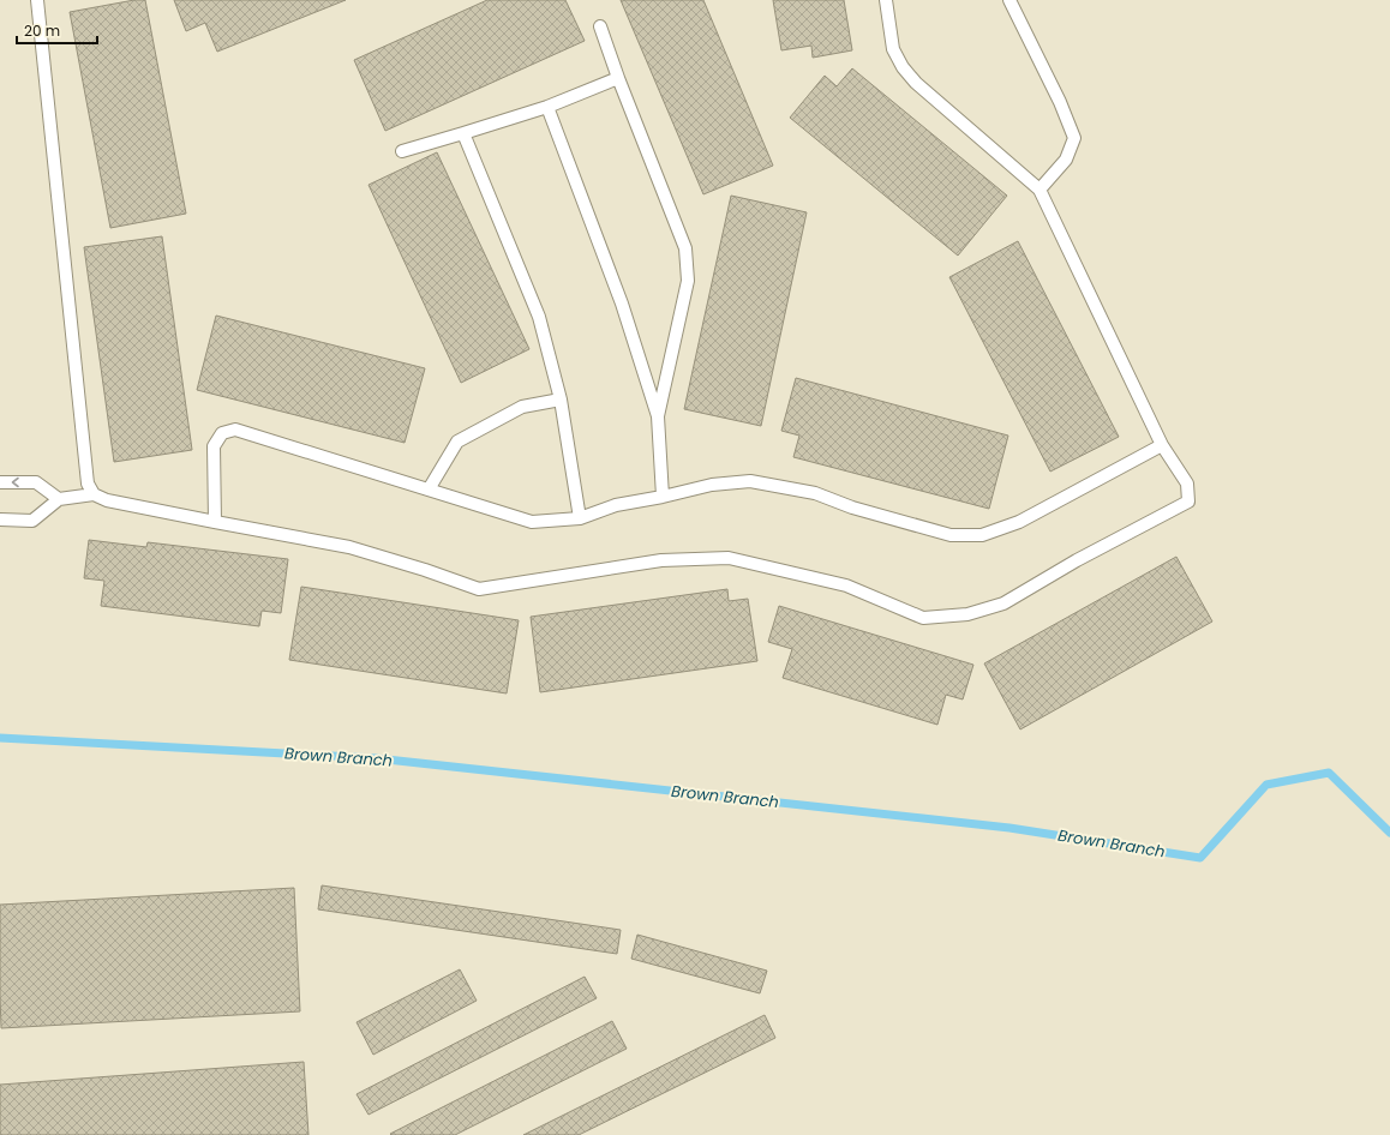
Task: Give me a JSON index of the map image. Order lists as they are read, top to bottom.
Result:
{
  "water": ["Brown Branch"],
  "scale_bar": "20 m"
}
